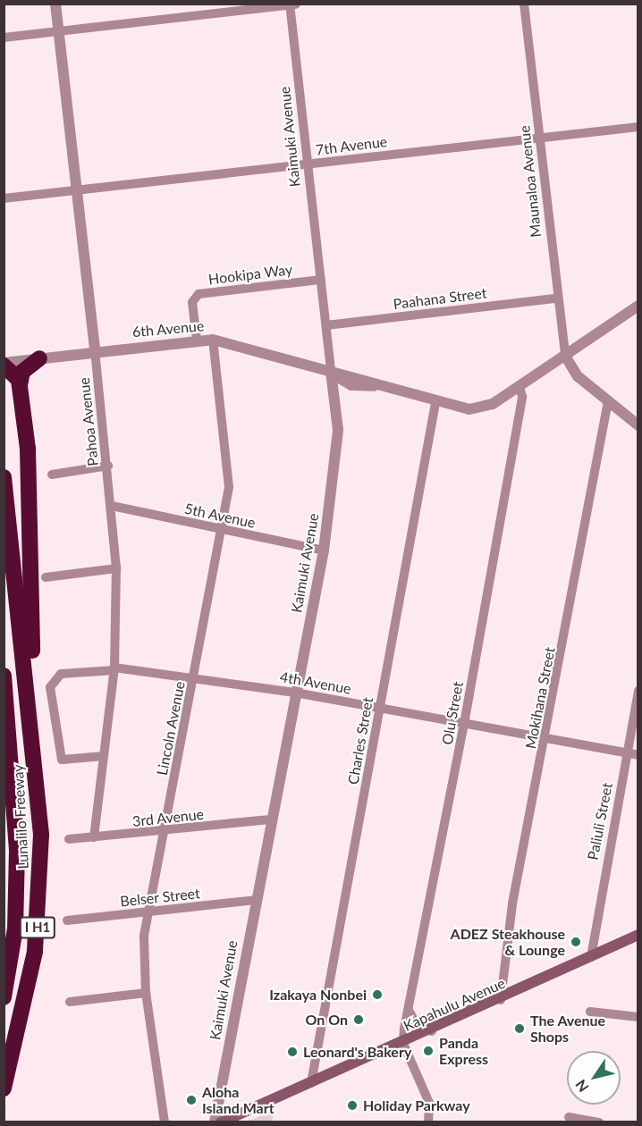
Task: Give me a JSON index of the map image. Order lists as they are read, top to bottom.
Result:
{
  "streets": {
    "highway": ["Lunalilo Freeway", "I H1"],
    "main road": ["Kapahulu Avenue"],
    "street": [
      "Kaimuki Avenue",
      "7th Avenue",
      "Maunaloa Avenue",
      "Hookipa Way",
      "Paahana Street",
      "6th Avenue",
      "Pahoa Avenue",
      "5th Avenue",
      "4th Avenue",
      "Mokihana Street",
      "Olu Street",
      "Lincoln Avenue",
      "Charles Street",
      "3rd Avenue",
      "Paliuli Street",
      "Belser Street"
    ]
  },
  "crossings": [
    ["Kaimuki Avenue", "7th Avenue"],
    ["Kaimuki Avenue", "Hookipa Way"],
    ["Kaimuki Avenue", "Paahana Street"],
    ["Kaimuki Avenue", "6th Avenue"],
    ["Kaimuki Avenue", "5th Avenue"],
    ["Kaimuki Avenue", "4th Avenue"],
    ["Kaimuki Avenue", "3rd Avenue"],
    ["Kaimuki Avenue", "Belser Street"],
    ["7th Avenue", "Maunaloa Avenue"],
    ["7th Avenue", "Pahoa Avenue"],
    ["Maunaloa Avenue", "Paahana Street"],
    ["Maunaloa Avenue", "6th Avenue"],
    ["Hookipa Way", "6th Avenue"],
    ["6th Avenue", "Pahoa Avenue"],
    ["6th Avenue", "Olu Street"],
    ["6th Avenue", "Lincoln Avenue"],
    ["6th Avenue", "Charles Street"],
    ["Pahoa Avenue", "5th Avenue"],
    ["Pahoa Avenue", "4th Avenue"],
    ["Pahoa Avenue", "3rd Avenue"],
    ["5th Avenue", "Lincoln Avenue"],
    ["4th Avenue", "Mokihana Street"],
    ["4th Avenue", "Olu Street"],
    ["4th Avenue", "Lincoln Avenue"],
    ["4th Avenue", "Charles Street"],
    ["4th Avenue", "Paliuli Street"],
    ["Mokihana Street", "Kapahulu Avenue"],
    ["Olu Street", "Kapahulu Avenue"],
    ["Lincoln Avenue", "3rd Avenue"],
    ["Lincoln Avenue", "Belser Street"],
    ["Charles Street", "Kapahulu Avenue"],
    ["Paliuli Street", "Kapahulu Avenue"]
  ],
  "places": [
    "ADEZ Steakhouse & Lounge",
    "Izakaya Nonbei",
    "On On",
    "The Avenue Shops",
    "Panda Express",
    "Leonard's Bakery",
    "Aloha Island Mart",
    "Holiday Parkway"
  ],
  "north": "bottom left"
}
